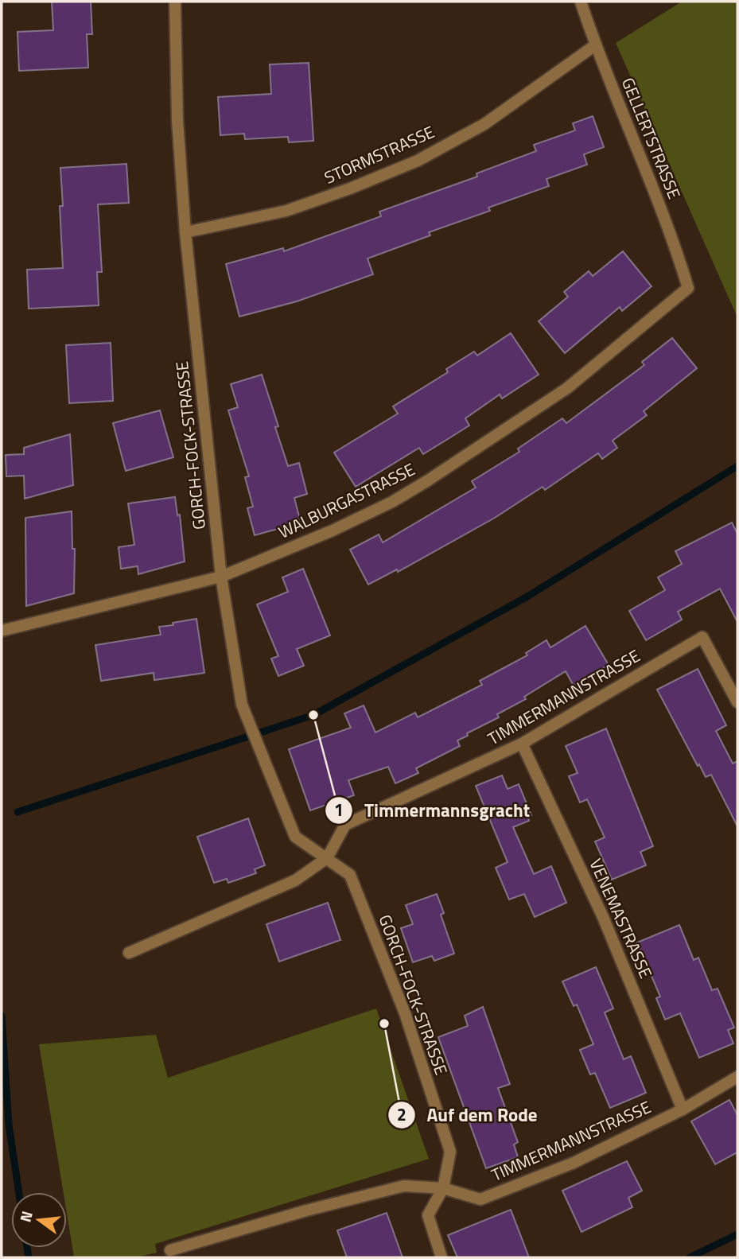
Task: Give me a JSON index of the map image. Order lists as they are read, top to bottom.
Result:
{
  "streets": {
    "street": [
      "GELLERTSTRASSE",
      "STORMSTRASSE",
      "GORCH-FOCK-STRASSE",
      "WALBURGASTRASSE",
      "TIMMERMANNSTRASSE",
      "VENEMASTRASSE"
    ]
  },
  "crossings": [
    ["GELLERTSTRASSE", "STORMSTRASSE"],
    ["GELLERTSTRASSE", "WALBURGASTRASSE"],
    ["STORMSTRASSE", "GORCH-FOCK-STRASSE"],
    ["GORCH-FOCK-STRASSE", "WALBURGASTRASSE"],
    ["GORCH-FOCK-STRASSE", "TIMMERMANNSTRASSE"],
    ["TIMMERMANNSTRASSE", "VENEMASTRASSE"]
  ],
  "places": ["Timmermannsgracht", "Auf dem Rode"],
  "north": "left"
}
